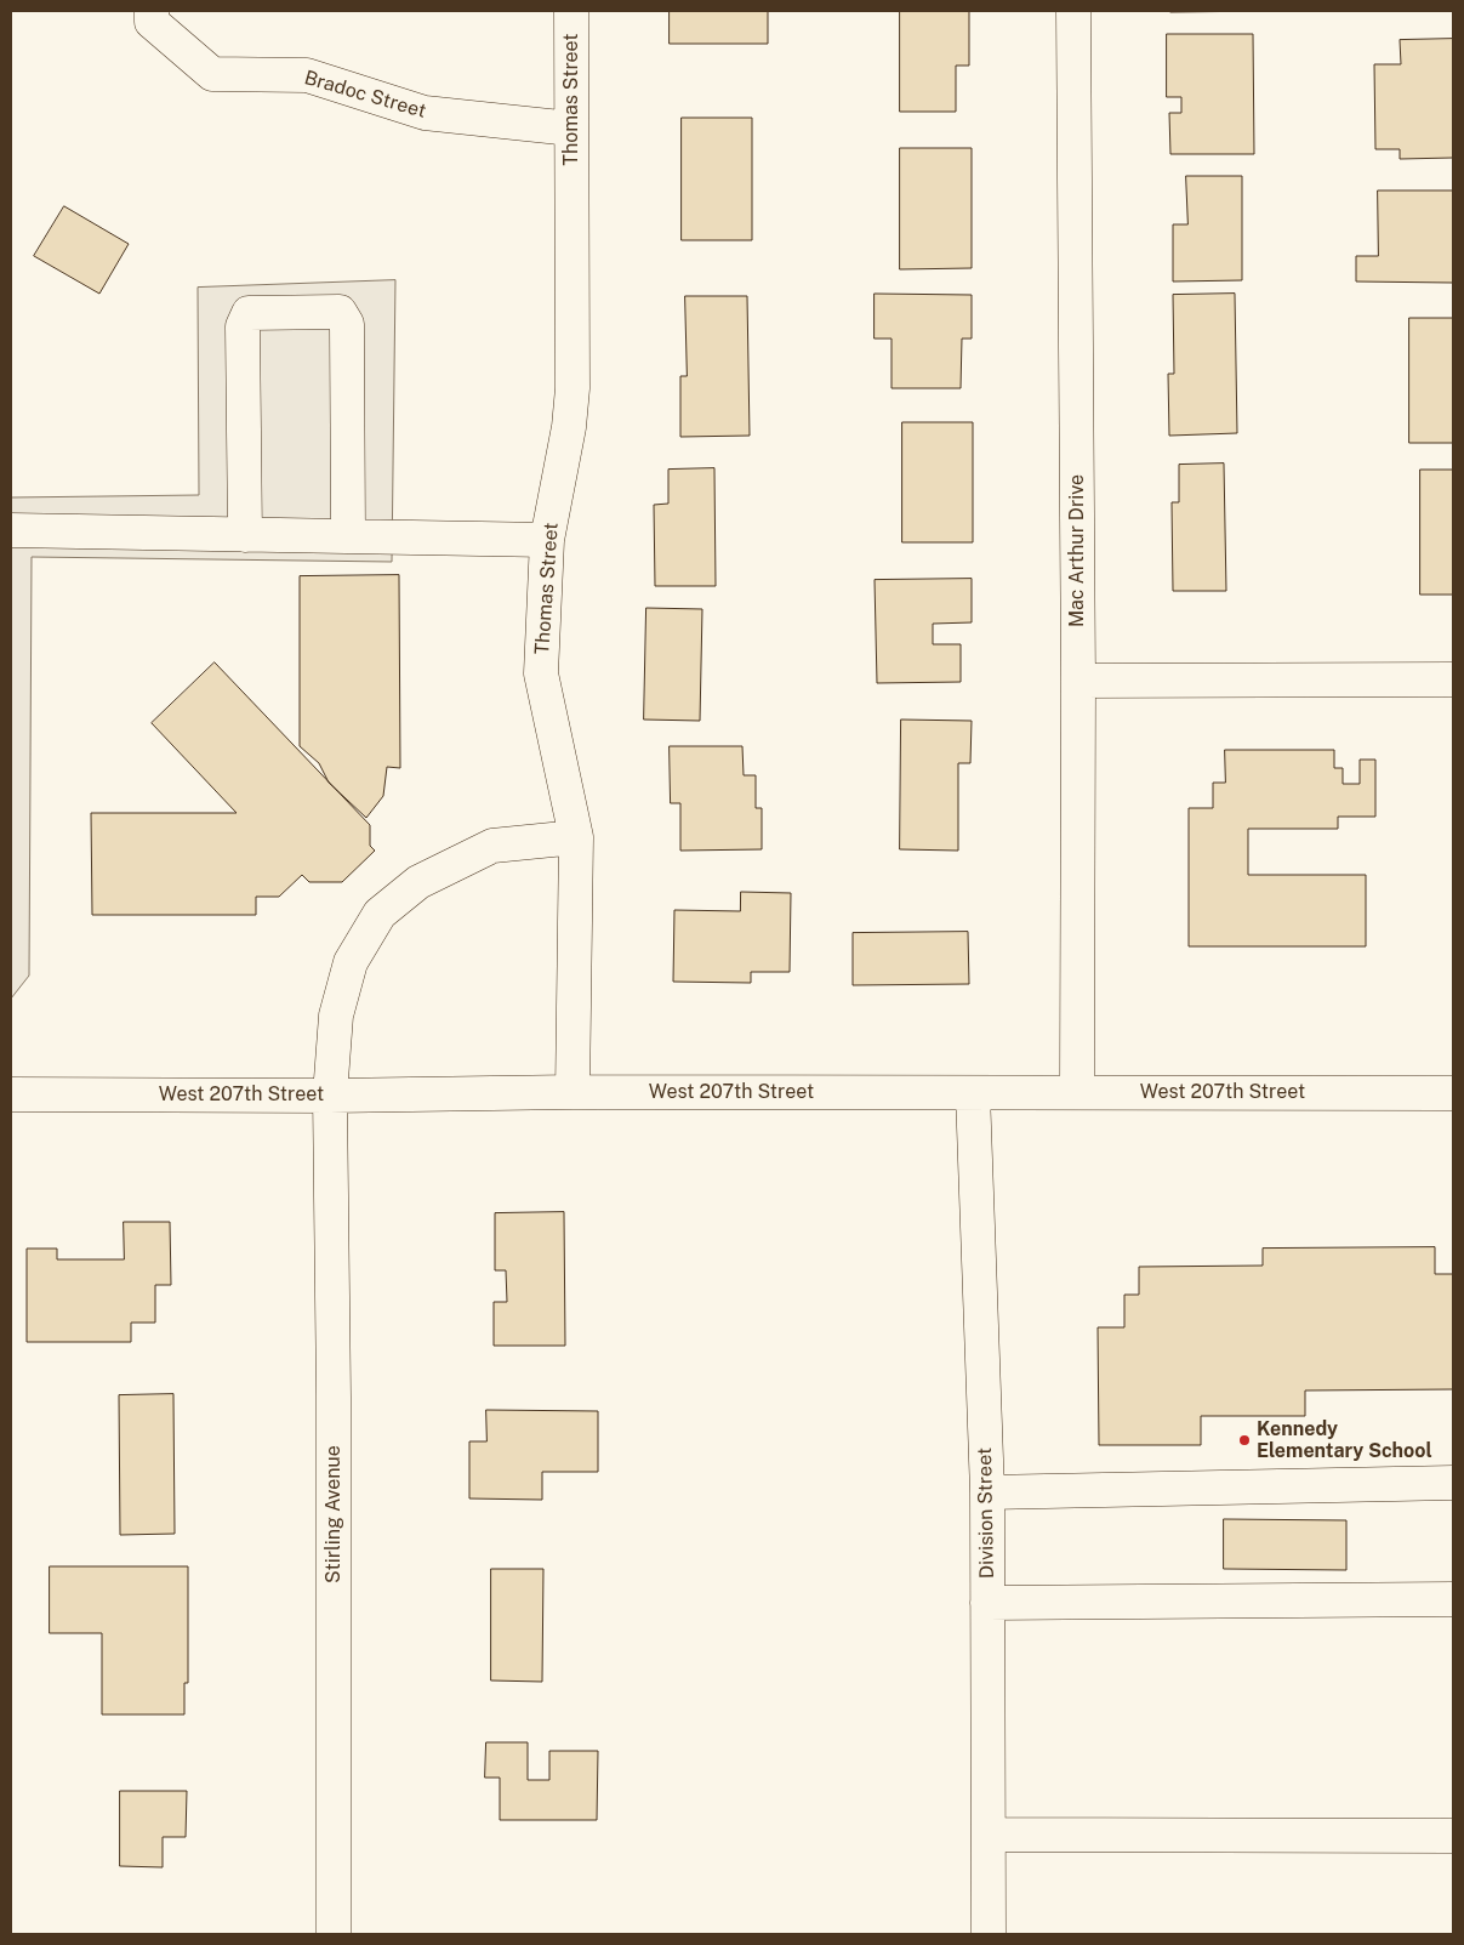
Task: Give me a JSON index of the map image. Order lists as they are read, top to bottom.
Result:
{
  "streets": {
    "street": [
      "Bradoc Street",
      "Thomas Street",
      "Mac Arthur Drive",
      "West 207th Street",
      "Division Street",
      "Stirling Avenue"
    ]
  },
  "crossings": [
    ["Bradoc Street", "Thomas Street"],
    ["Thomas Street", "West 207th Street"],
    ["Thomas Street", "Stirling Avenue"],
    ["Mac Arthur Drive", "West 207th Street"],
    ["West 207th Street", "Division Street"],
    ["West 207th Street", "Stirling Avenue"]
  ],
  "places": ["Kennedy Elementary School"]
}
